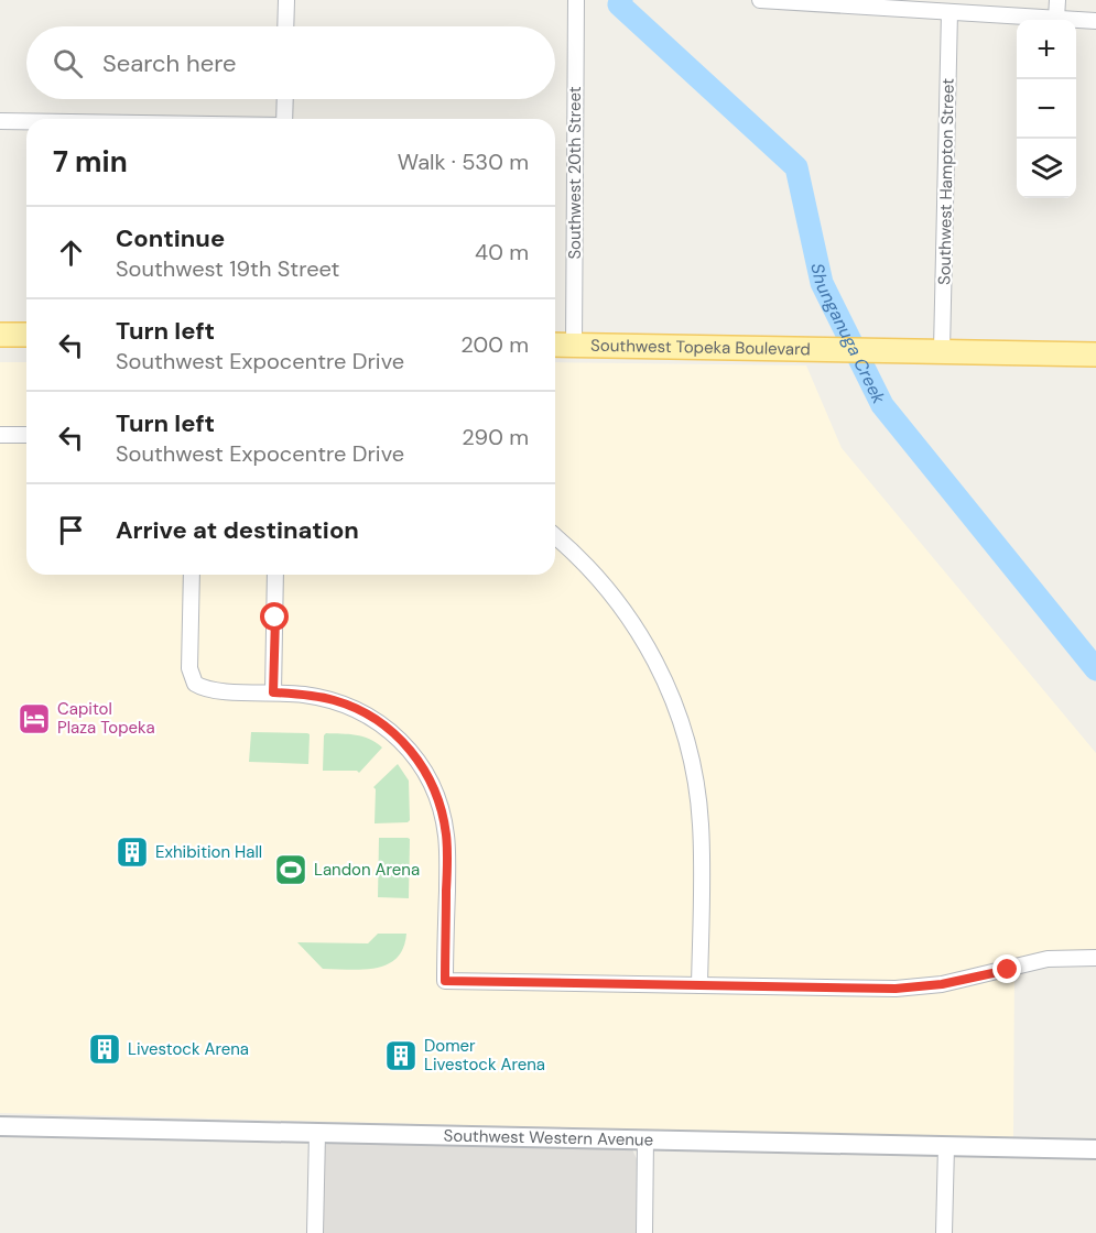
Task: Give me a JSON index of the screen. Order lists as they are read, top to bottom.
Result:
{
  "streets": {
    "main road": ["Southwest Topeka Boulevard"],
    "street": ["Southwest 20th Street", "Southwest Hampton Street", "Southwest Western Avenue"]
  },
  "crossings": [
    ["Southwest 20th Street", "Southwest Topeka Boulevard"],
    ["Southwest Hampton Street", "Southwest Topeka Boulevard"]
  ],
  "water": ["Shunganuga Creek"],
  "places": {
    "hotel": ["Capitol Plaza Topeka"],
    "building": ["Exhibition Hall", "Livestock Arena", "Domer Livestock Arena"],
    "sports": ["Landon Arena"]
  },
  "page": {
    "map_buttons": ["+", "−"],
    "search": "Search here",
    "heading": ["7 min", "Walk · 530 m"],
    "list": [
      ["Continue", "Southwest 19th Street", "40 m"],
      ["Turn left", "Southwest Expocentre Drive", "200 m"],
      ["Turn left", "Southwest Expocentre Drive", "290 m"],
      "Arrive at destination"
    ]
  }
}
